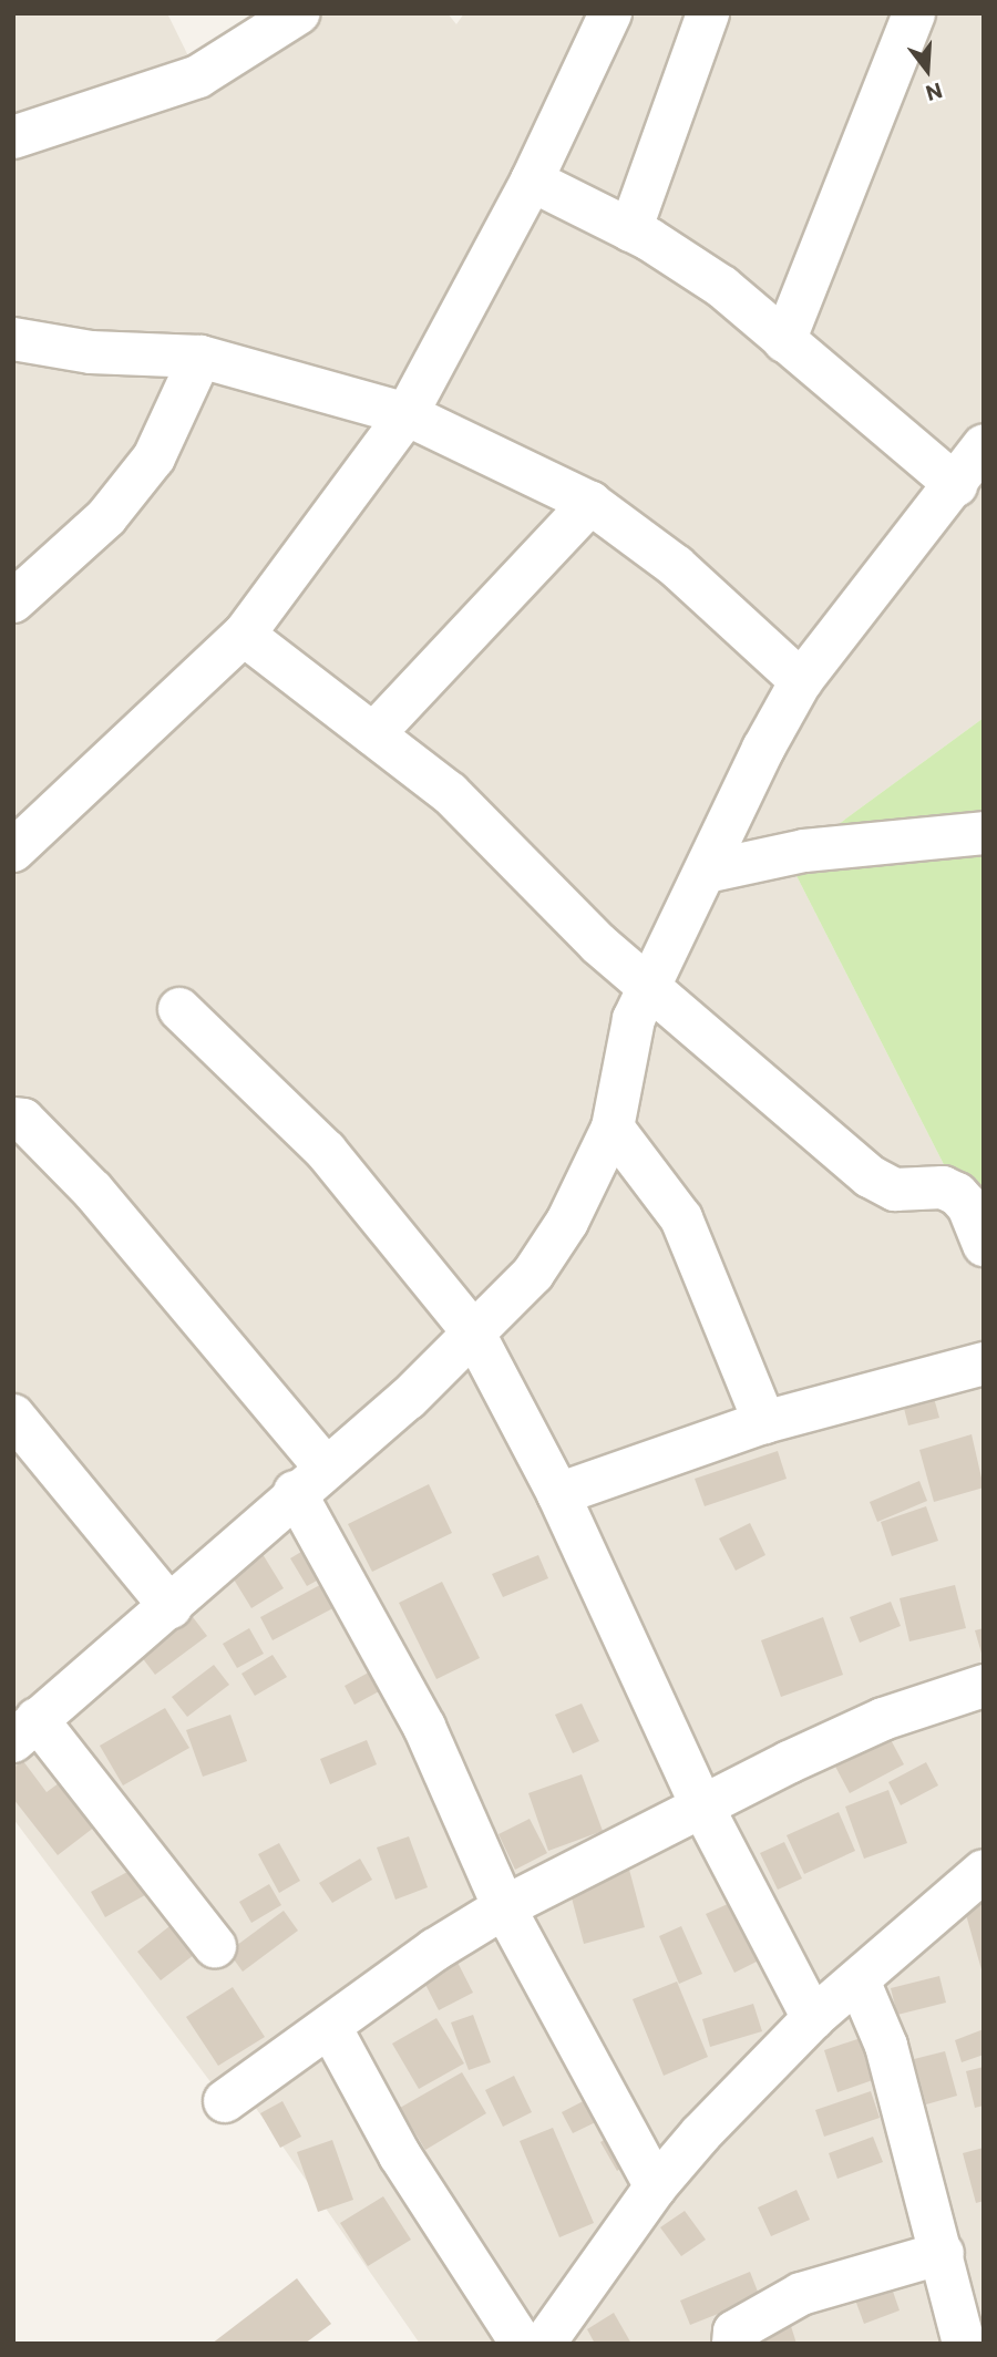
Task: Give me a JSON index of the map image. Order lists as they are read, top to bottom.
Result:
{
  "north": "bottom"
}
